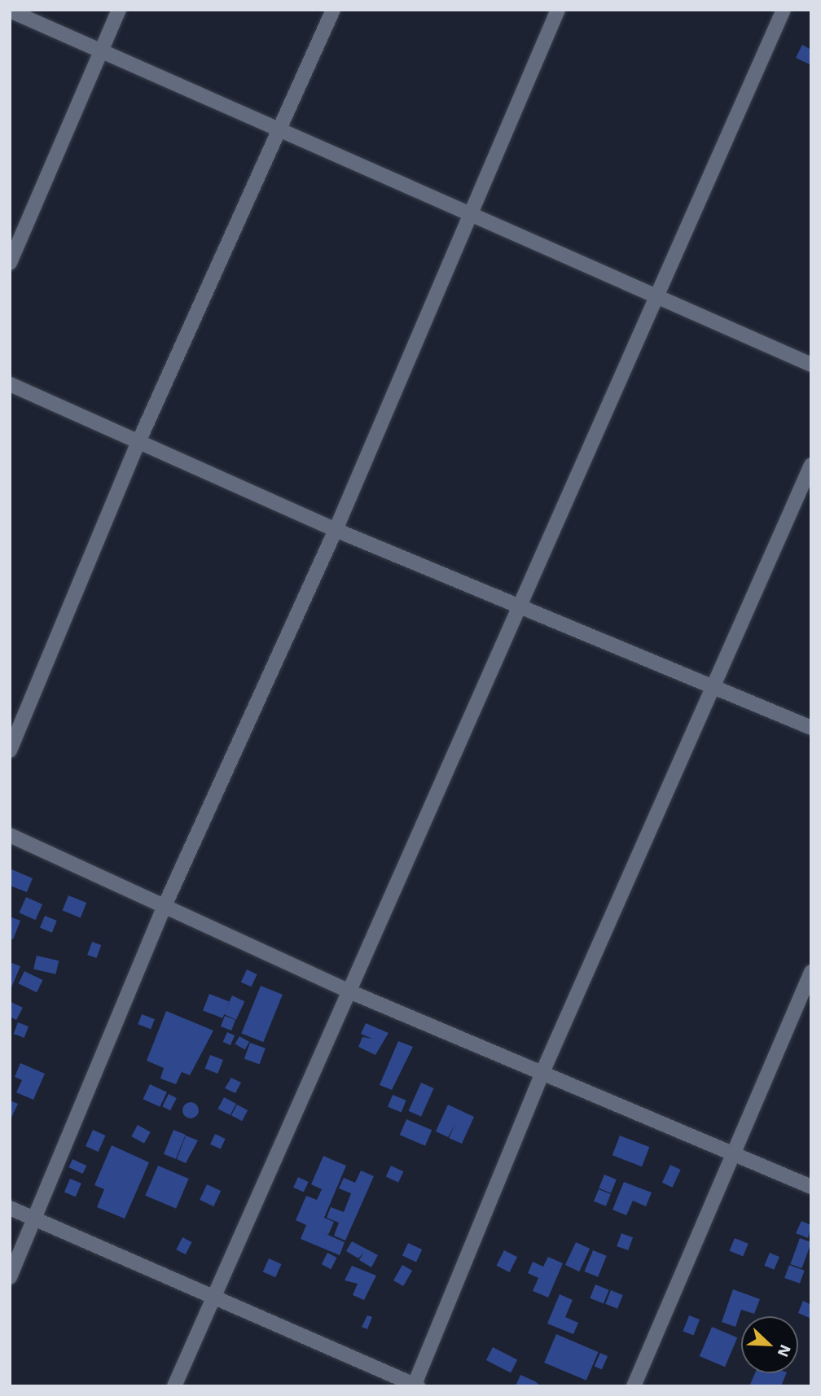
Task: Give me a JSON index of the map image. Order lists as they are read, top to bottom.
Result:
{
  "north": "bottom right"
}
